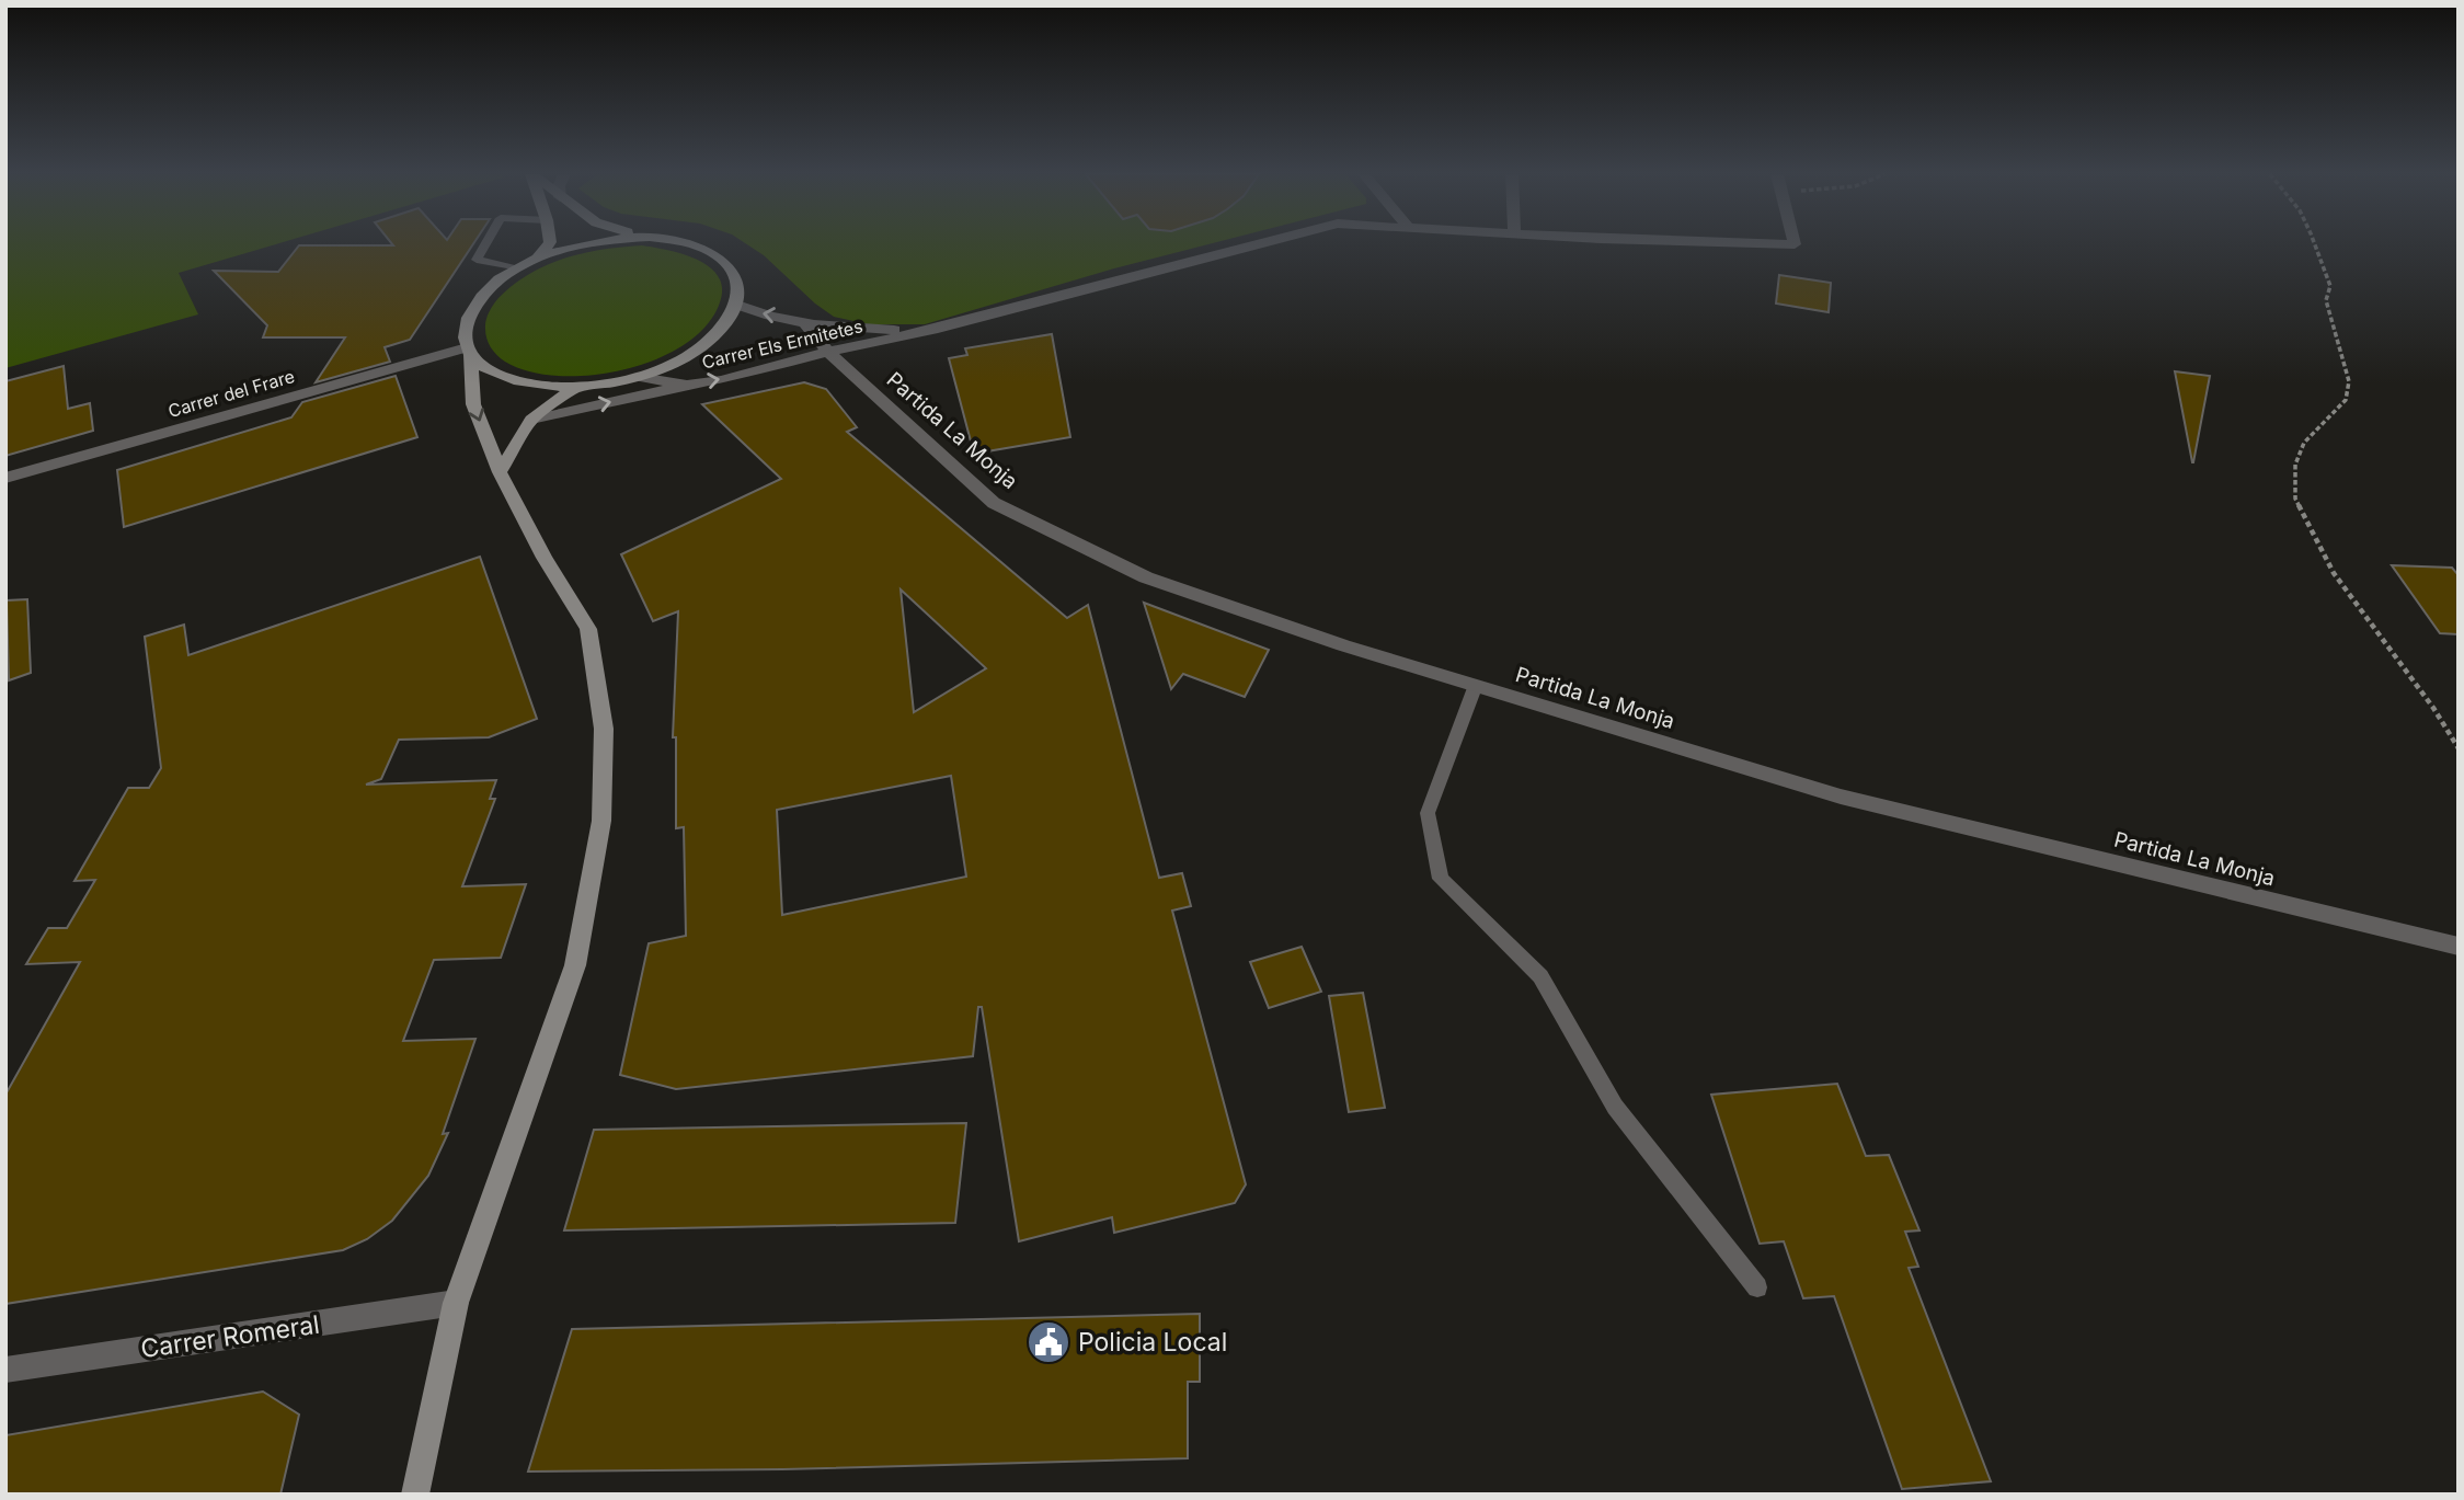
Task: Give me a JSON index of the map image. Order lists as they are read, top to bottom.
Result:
{
  "streets": {
    "street": [
      "Carrer Els Ermitetes",
      "Carrer del Frare",
      "Partida La Monja",
      "Carrer Romeral"
    ]
  },
  "crossings": [
    ["Carrer Els Ermitetes", "Partida La Monja"]
  ],
  "places": {
    "public building": ["Policia Local"]
  }
}
